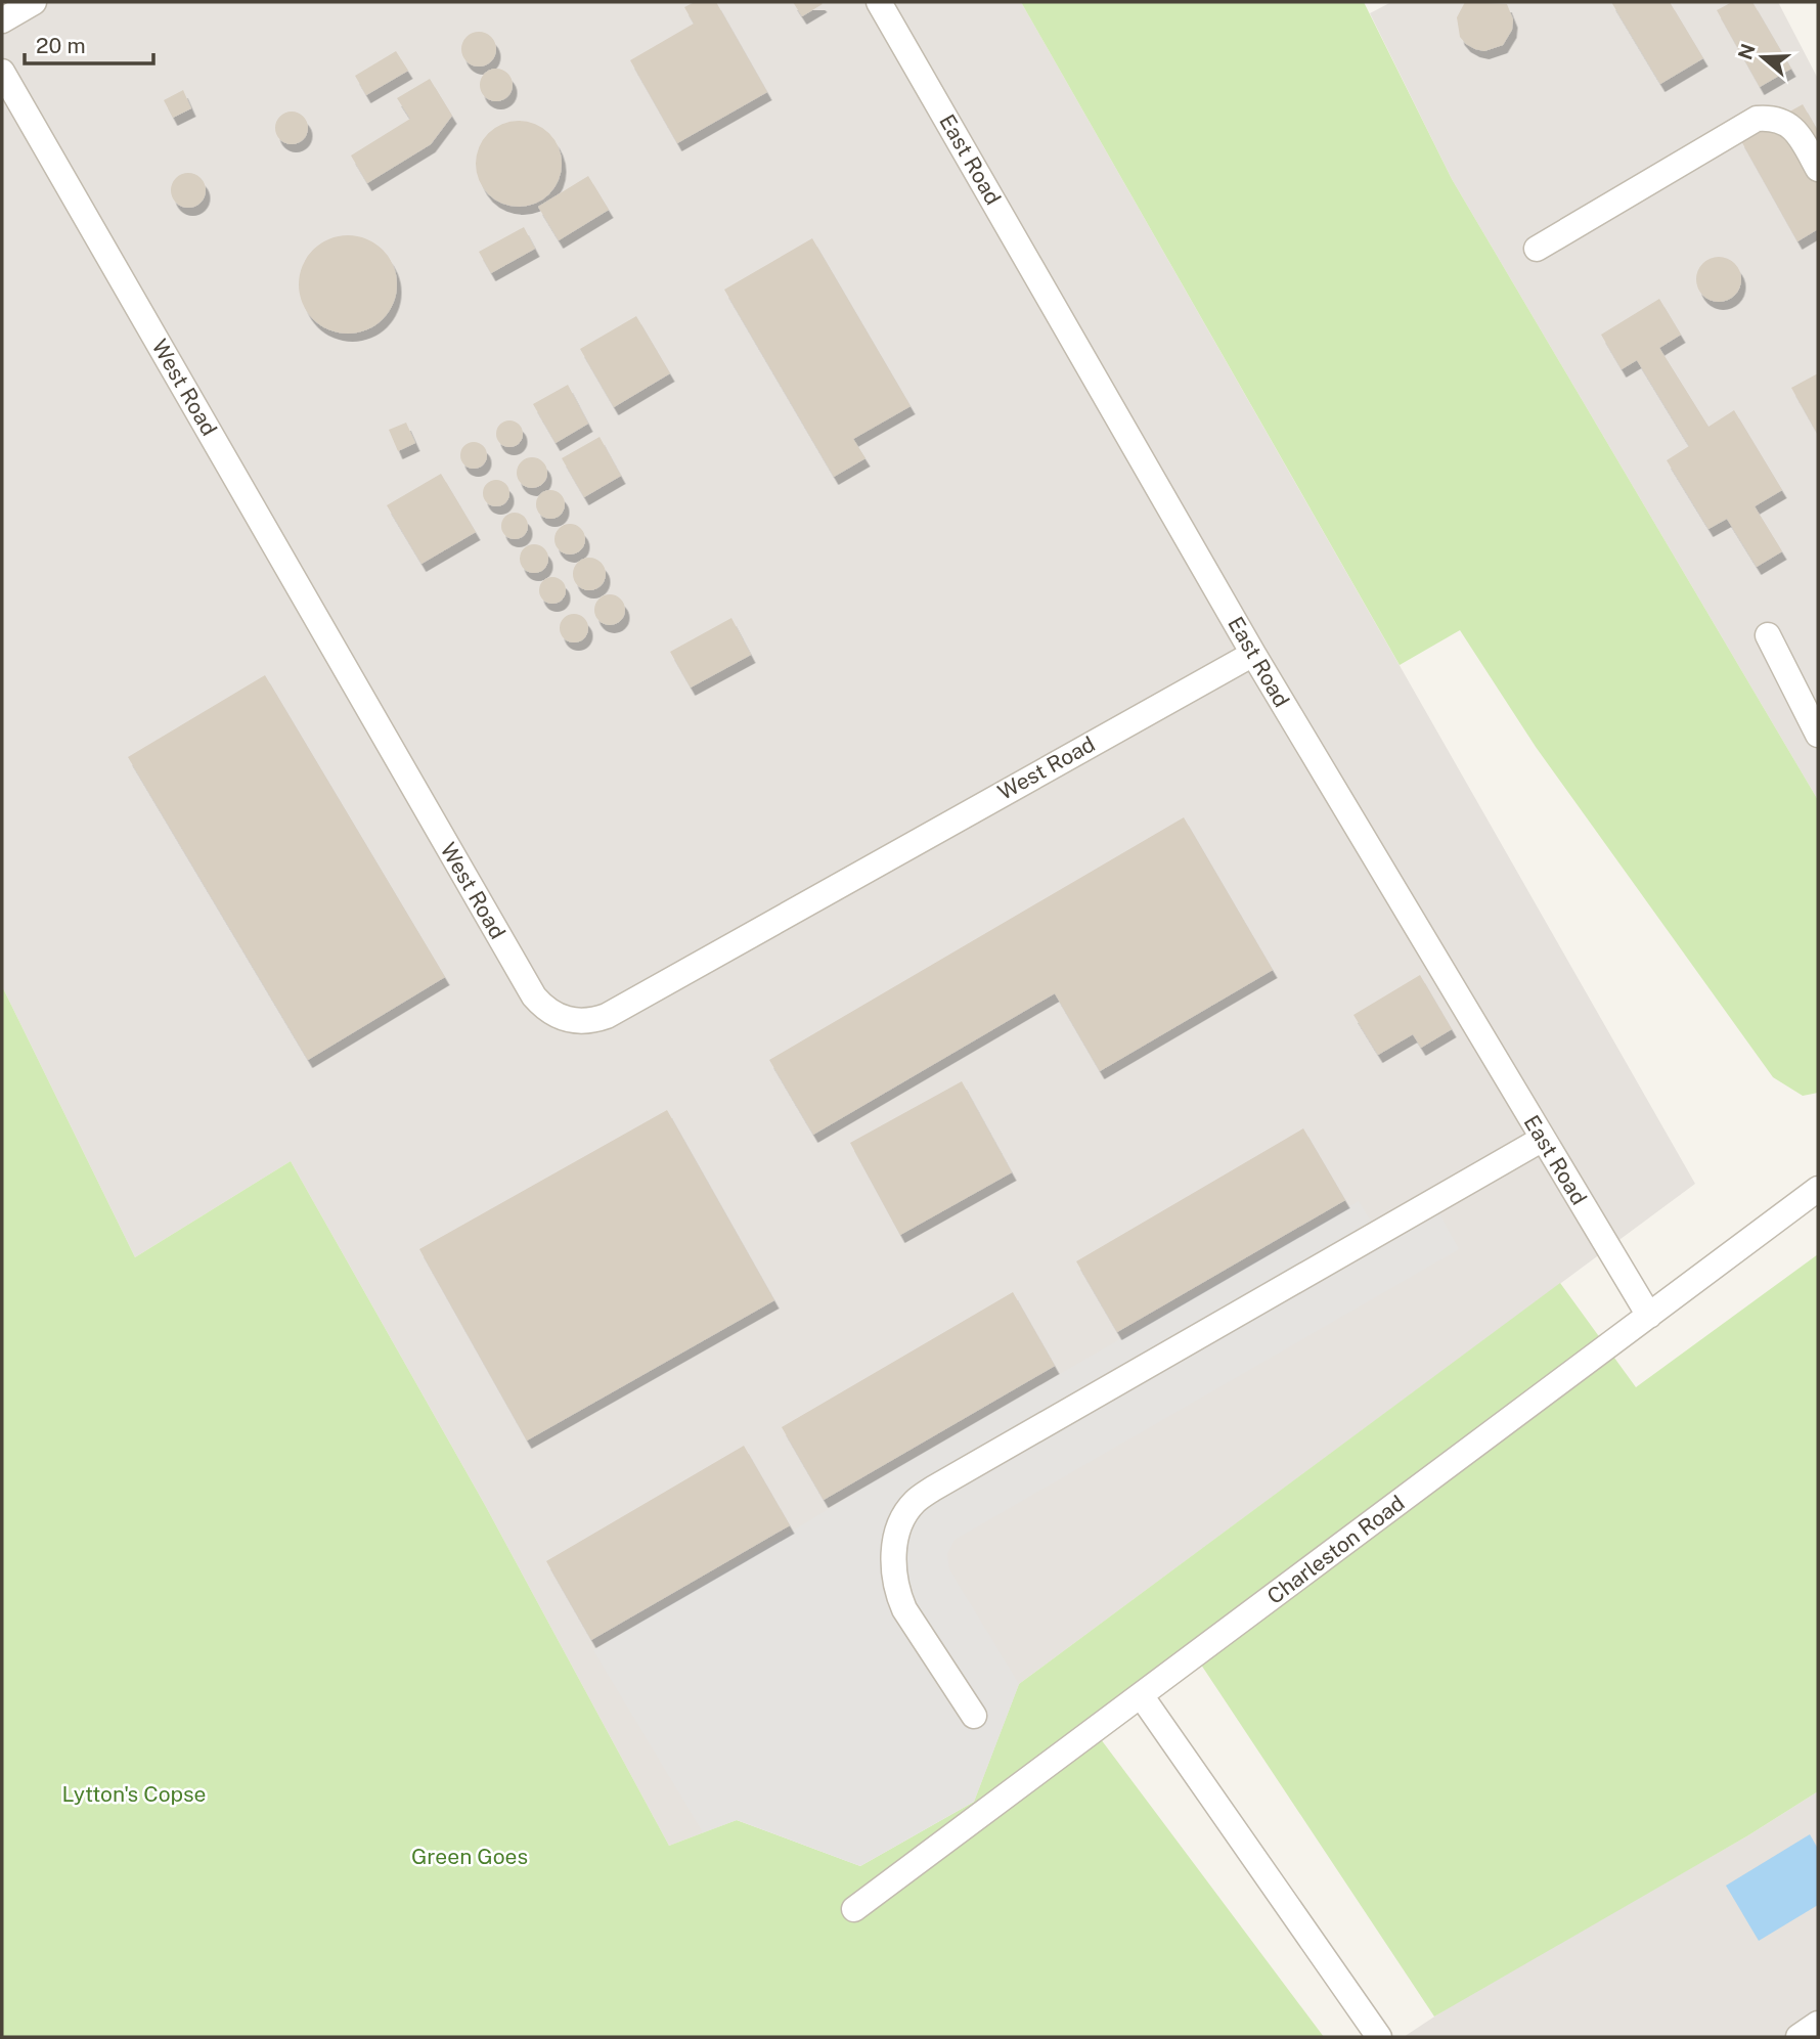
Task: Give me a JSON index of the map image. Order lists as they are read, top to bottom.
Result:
{
  "streets": {
    "lane": ["East Road", "West Road", "Charleston Road"]
  },
  "crossings": [
    ["East Road", "West Road"],
    ["East Road", "Charleston Road"]
  ],
  "parks": ["Lytton's Copse", "Green Goes"],
  "scale_bar": "20 m",
  "north": "left"
}
